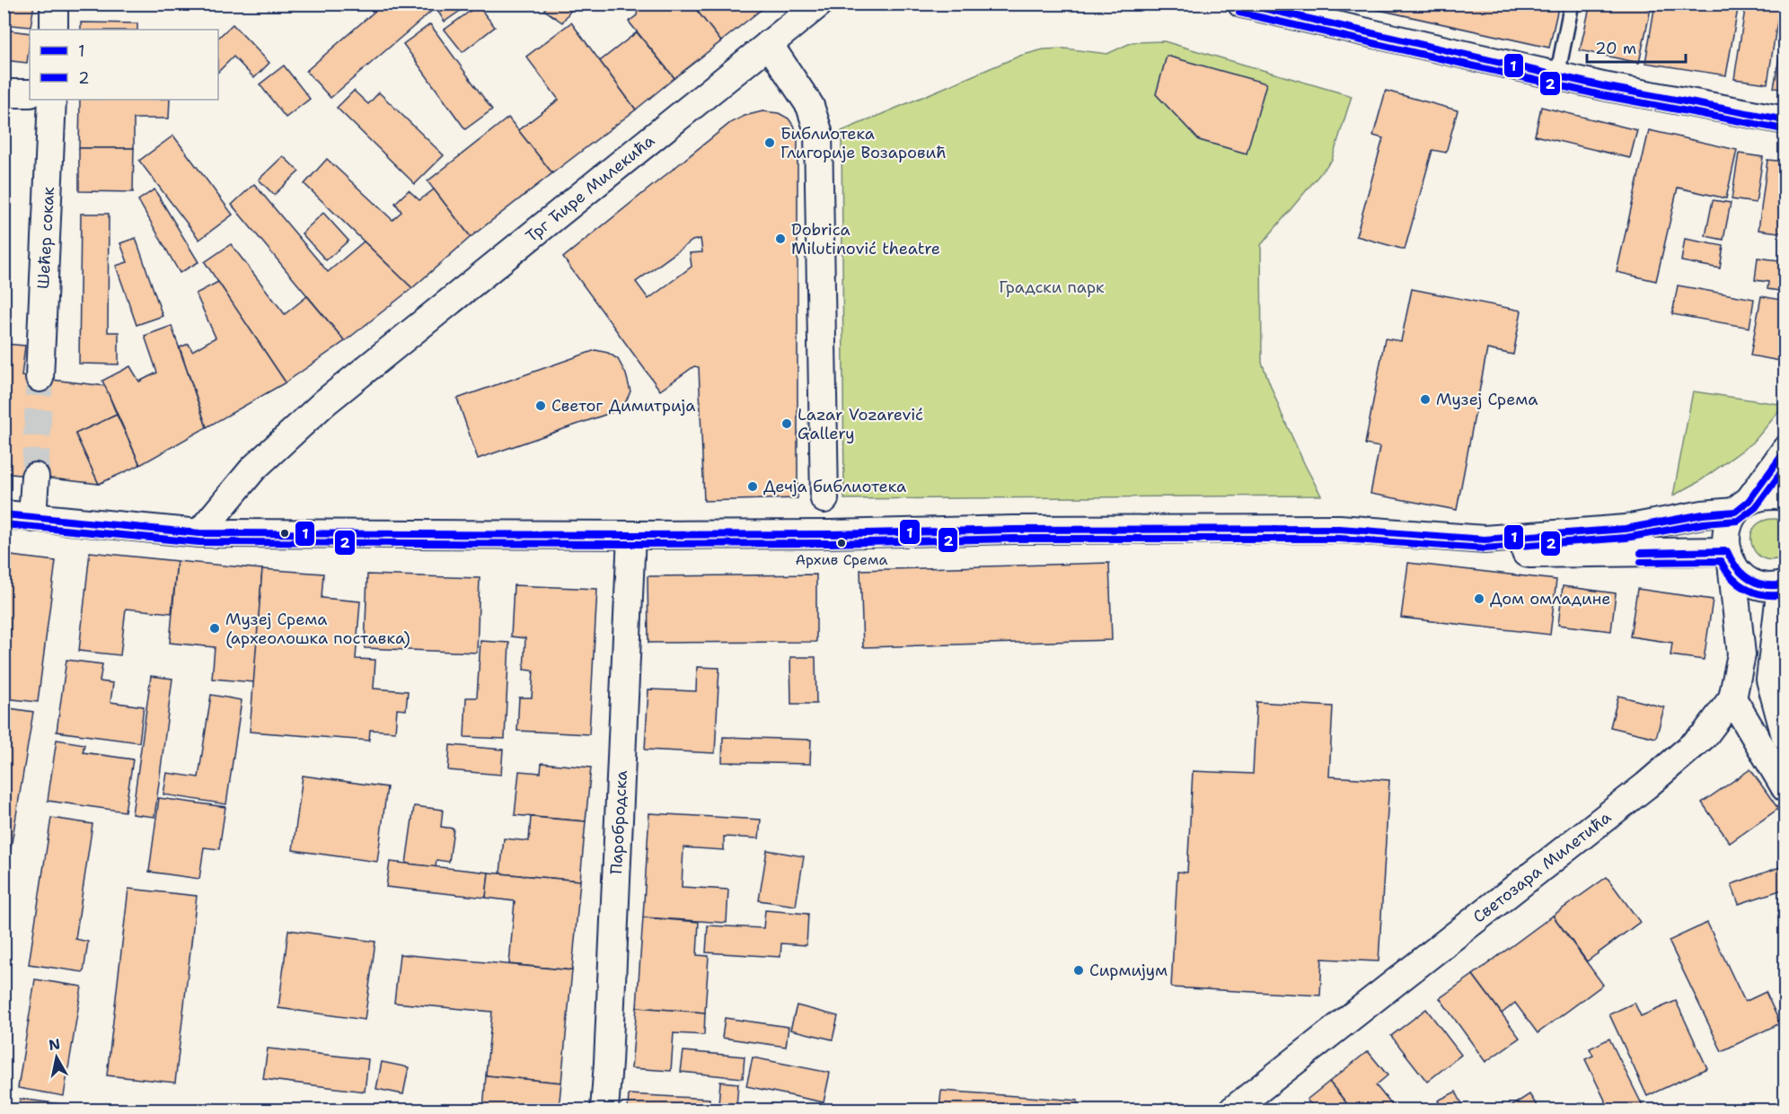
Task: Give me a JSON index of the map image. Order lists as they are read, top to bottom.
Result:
{
  "streets": {
    "street": [
      "Трг Ћире Милекића",
      "Шећер сокак",
      "Паробродска",
      "Светозара Милетића"
    ]
  },
  "parks": ["Градски парк"],
  "places": [
    "Библиотека Глигорије Возаровић",
    "Dobrica Milutinović theatre",
    "Музеј Срема",
    "Светог Димитрија",
    "Lazar Vozarević Gallery",
    "Дечја библиотека",
    "Архив Срема",
    "Дом омладине",
    "Музеј Срема (археолошка поставка)",
    "Сирмијум"
  ],
  "lines": ["transit line 1", "transit line 2"],
  "legend": ["1", "2"],
  "scale_bar": "20 m",
  "north": "top"
}
